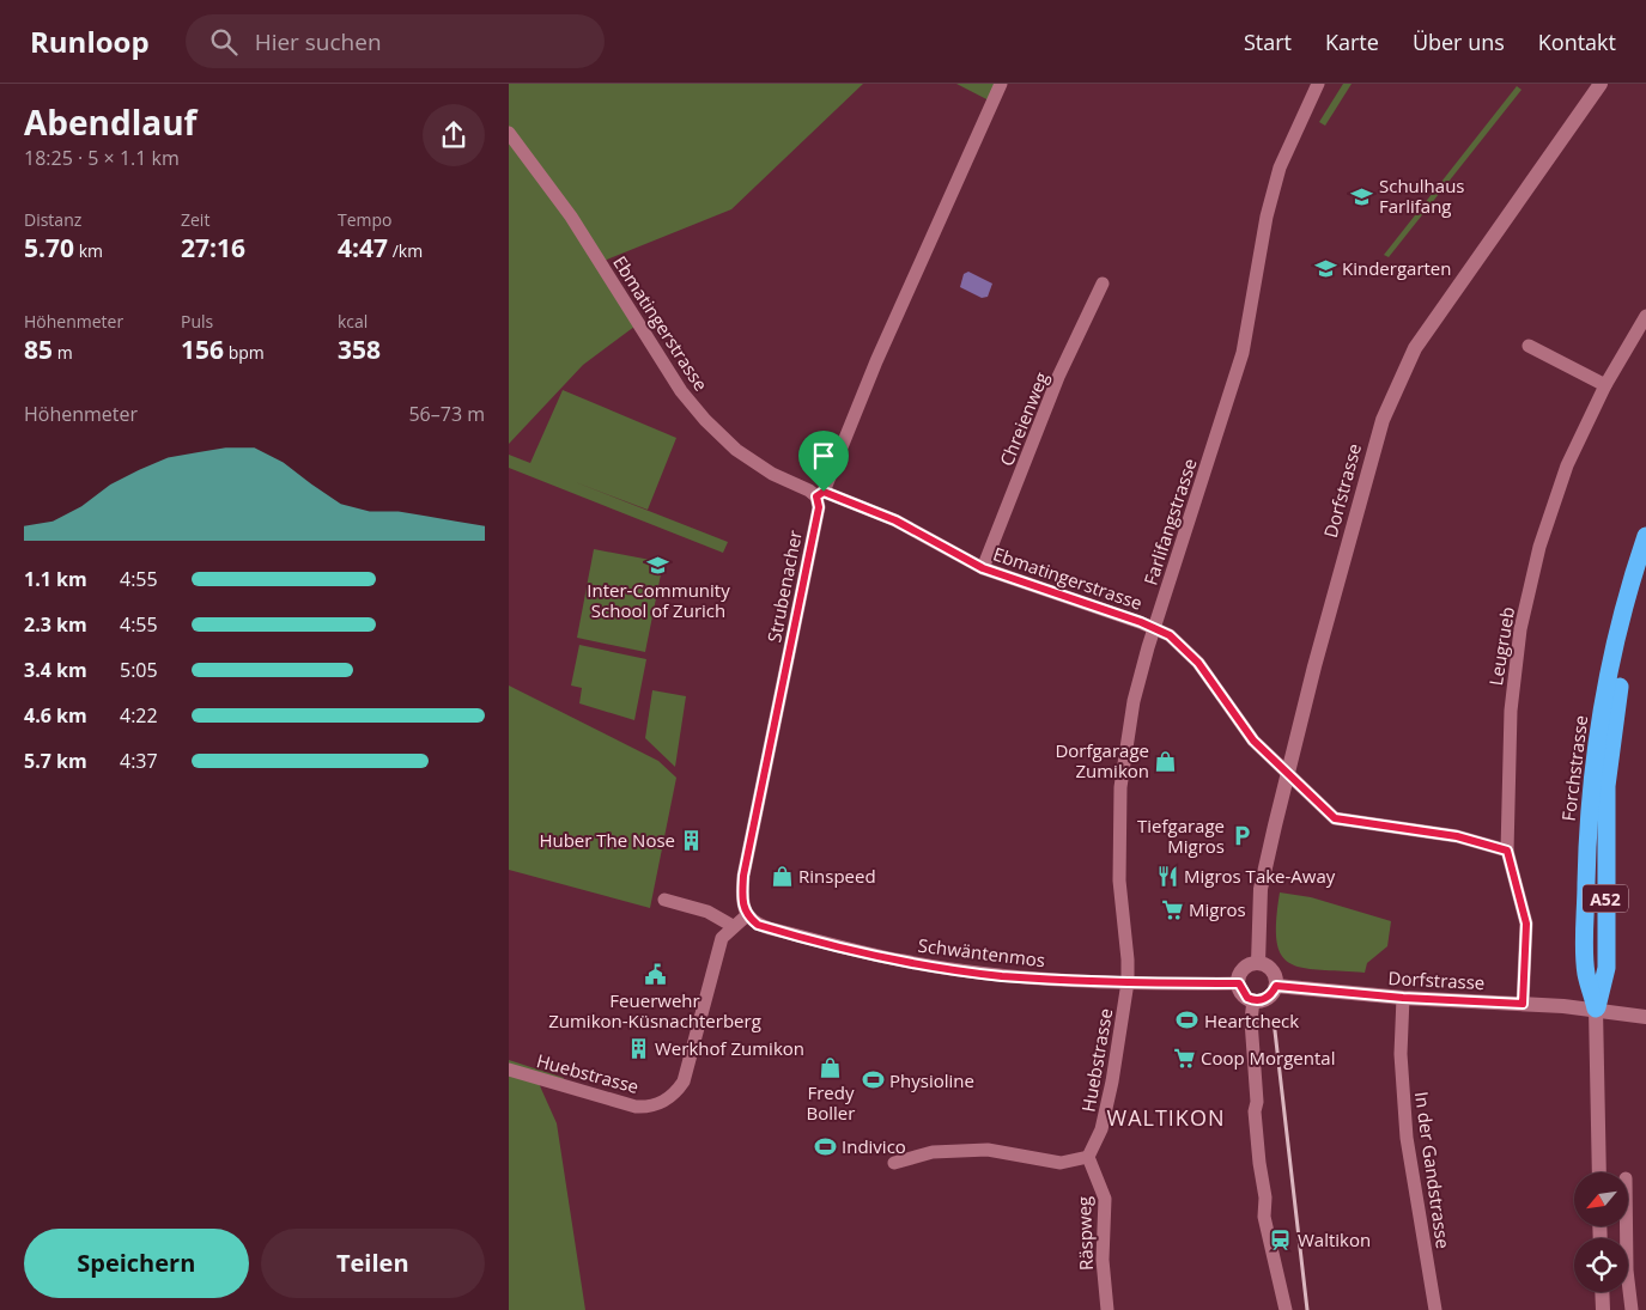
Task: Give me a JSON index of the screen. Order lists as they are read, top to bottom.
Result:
{
  "streets": {
    "highway": ["Forchstrasse", "A52"],
    "street": [
      "Ebmatingerstrasse",
      "Chreienweg",
      "Dorfstrasse",
      "Farlifangstrasse",
      "Strubenacher",
      "Leugrueb",
      "Schwäntenmos",
      "Huebstrasse",
      "In der Gandstrasse",
      "Räspweg"
    ]
  },
  "crossings": [
    ["Ebmatingerstrasse", "Chreienweg"],
    ["Ebmatingerstrasse", "Dorfstrasse"],
    ["Ebmatingerstrasse", "Farlifangstrasse"],
    ["Ebmatingerstrasse", "Strubenacher"],
    ["Dorfstrasse", "Leugrueb"],
    ["Dorfstrasse", "Forchstrasse"],
    ["Dorfstrasse", "Schwäntenmos"],
    ["Dorfstrasse", "In der Gandstrasse"],
    ["Farlifangstrasse", "Schwäntenmos"],
    ["Farlifangstrasse", "Huebstrasse"],
    ["Strubenacher", "Schwäntenmos"],
    ["Schwäntenmos", "Huebstrasse"],
    ["Huebstrasse", "Räspweg"]
  ],
  "districts": ["WALTIKON"],
  "places": {
    "school or university": ["Schulhaus Farlifang", "Kindergarten", "Inter-Community School of Zurich"],
    "shop": ["Dorfgarage Zumikon", "Rinspeed", "Fredy Boller"],
    "parking": ["Tiefgarage Migros"],
    "building": ["Huber The Nose", "Werkhof Zumikon"],
    "restaurant": ["Migros Take-Away"],
    "supermarket": ["Migros", "Coop Morgental"],
    "public building": ["Feuerwehr Zumikon-Küsnachterberg"],
    "sports": ["Heartcheck", "Physioline", "Indivico"],
    "station": ["Waltikon"]
  },
  "north": "bottom left",
  "page": {
    "header": "Runloop",
    "search": "Hier suchen",
    "nav": [
      "Start",
      "Karte",
      "Über uns",
      "Kontakt"
    ],
    "heading": ["Abendlauf", "18:25 · 5 × 1.1 km"],
    "stats": [
      ["Distanz", "5.70 km"],
      ["Zeit", "27:16"],
      ["Tempo", "4:47 /km"],
      ["Höhenmeter", "85 m"],
      ["Puls", "156 bpm"],
      ["kcal", "358"]
    ],
    "chart": ["Höhenmeter", "56–73 m"],
    "list": [
      {
        "name": "1.1 km",
        "note": "4:55"
      },
      {
        "name": "2.3 km",
        "note": "4:55"
      },
      {
        "name": "3.4 km",
        "note": "5:05"
      },
      {
        "name": "4.6 km",
        "note": "4:22"
      },
      {
        "name": "5.7 km",
        "note": "4:37"
      }
    ],
    "buttons": ["Speichern", "Teilen"]
  }
}
